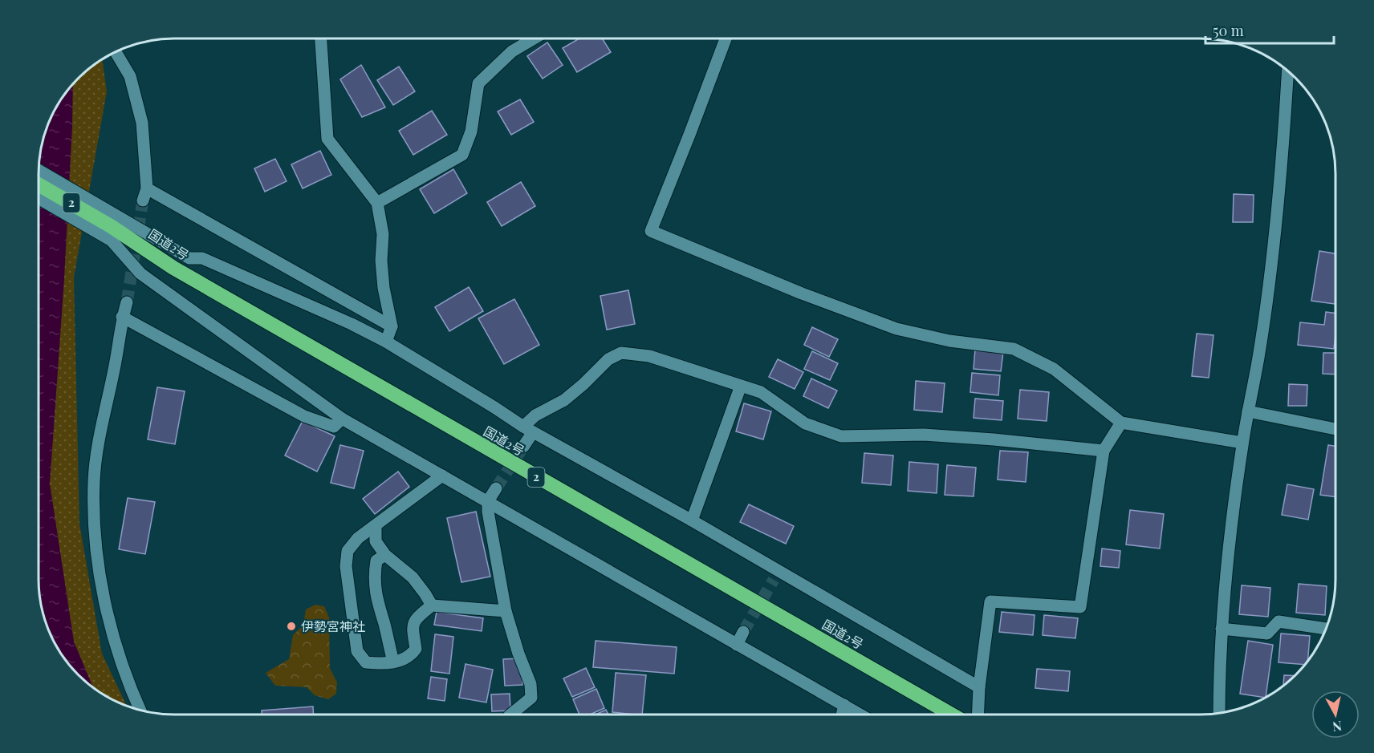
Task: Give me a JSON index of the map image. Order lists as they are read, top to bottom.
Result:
{
  "streets": {
    "highway": ["2", "国道2号"]
  },
  "places": ["伊勢宮神社"],
  "scale_bar": "50 m",
  "north": "bottom"
}
